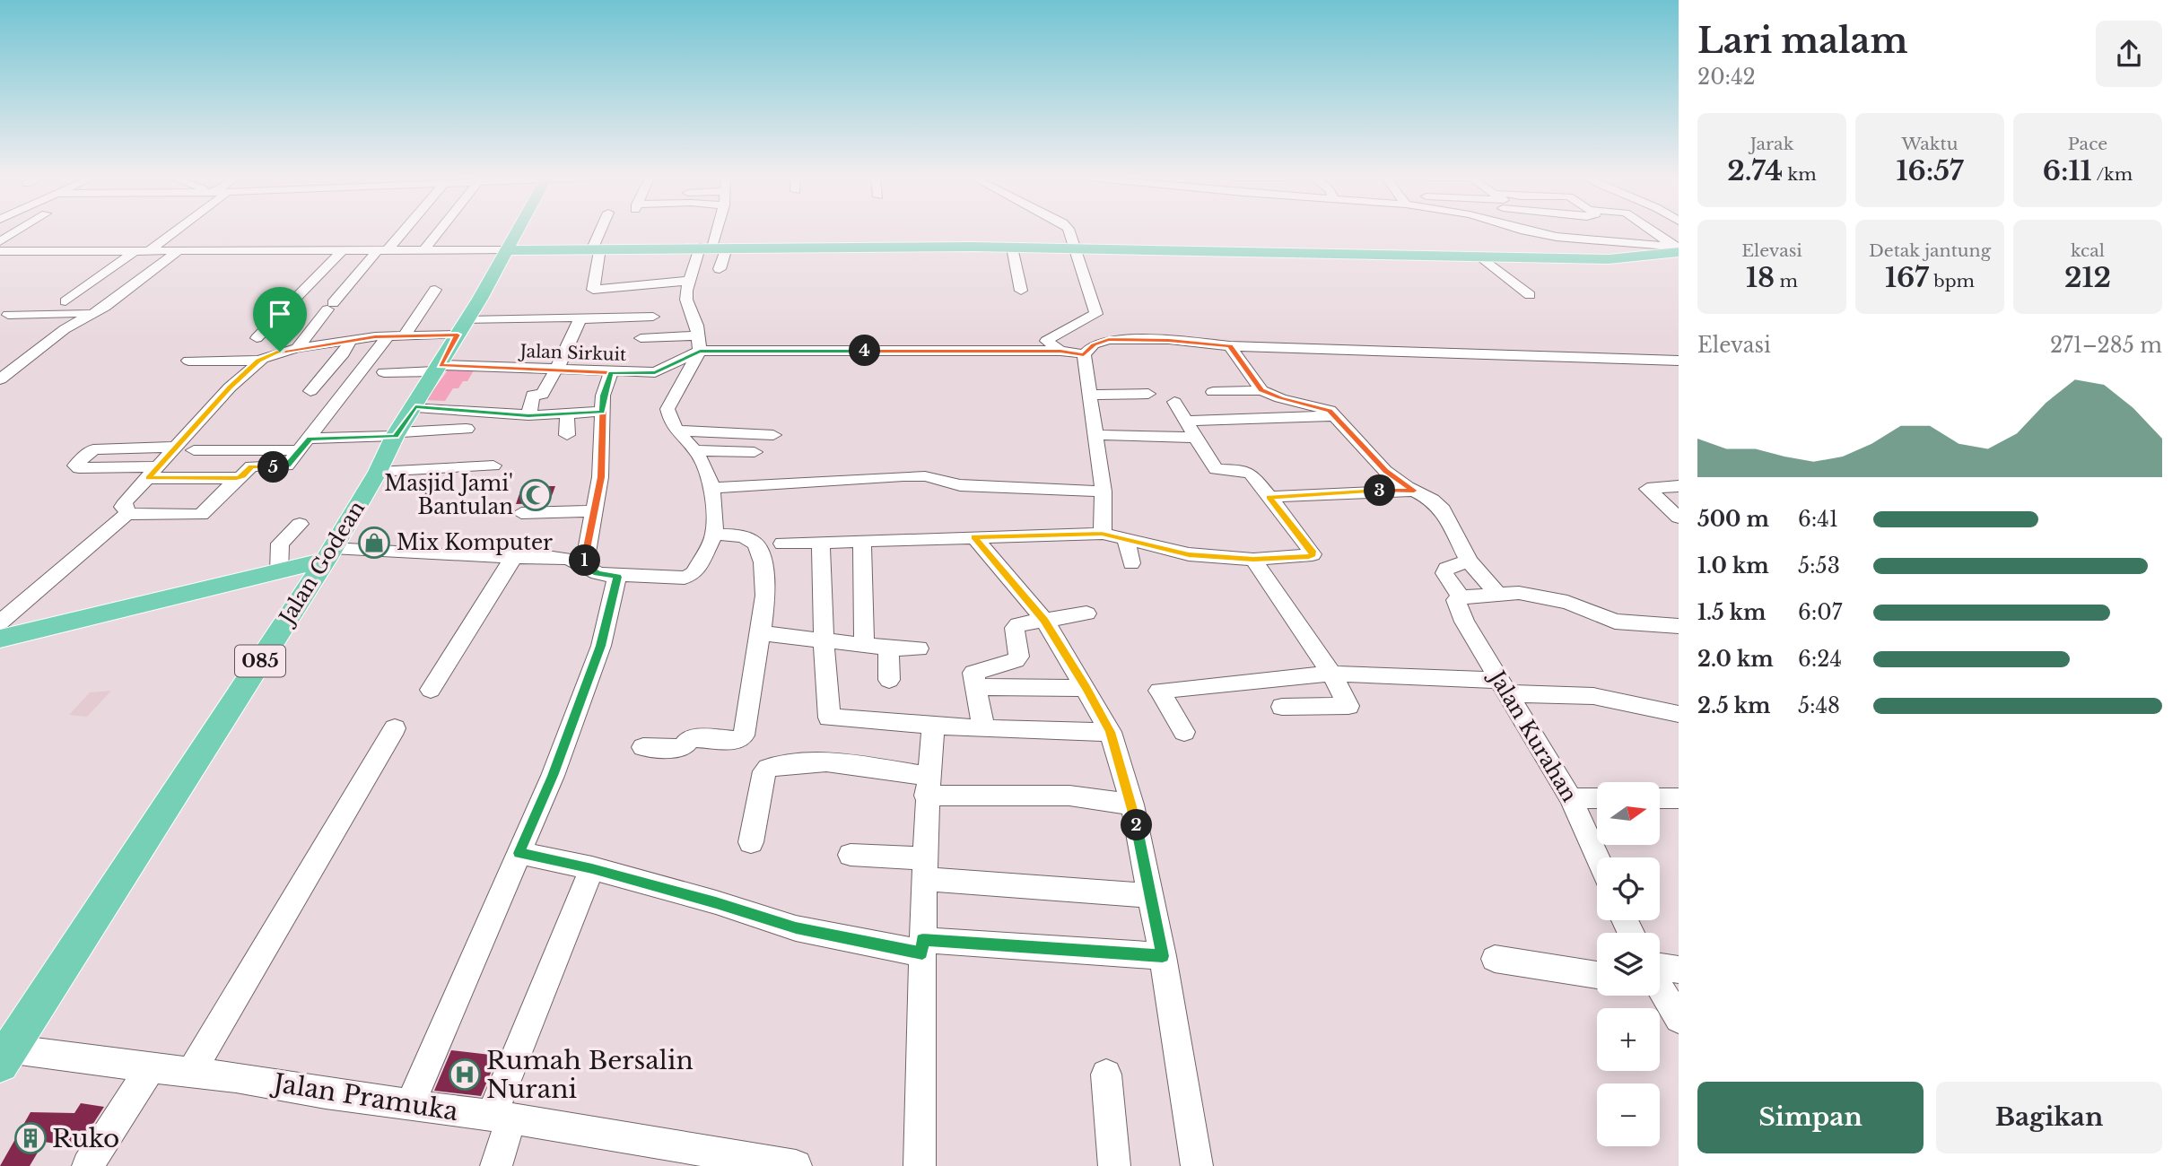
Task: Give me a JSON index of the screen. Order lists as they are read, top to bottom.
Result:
{
  "streets": {
    "main road": ["Jalan Godean", "085"],
    "street": ["Jalan Sirkuit", "Jalan Kurahan", "Jalan Pramuka"]
  },
  "crossings": [
    ["Jalan Sirkuit", "Jalan Godean"],
    ["Jalan Godean", "Jalan Pramuka"]
  ],
  "places": {
    "mosque": ["Masjid Jami' Bantulan"],
    "shop": ["Mix Komputer"],
    "hospital": ["Rumah Bersalin Nurani"],
    "building": ["Ruko"]
  },
  "north": "right",
  "page": {
    "heading": ["Lari malam", "20:42"],
    "stats": [
      ["Jarak", "2.74 km"],
      ["Waktu", "16:57"],
      ["Pace", "6:11 /km"],
      ["Elevasi", "18 m"],
      ["Detak jantung", "167 bpm"],
      ["kcal", "212"]
    ],
    "chart": ["Elevasi", "271–285 m"],
    "pins": [
      "4",
      "5",
      "3",
      "1",
      "2"
    ],
    "list": [
      {
        "name": "500 m",
        "note": "6:41"
      },
      {
        "name": "1.0 km",
        "note": "5:53"
      },
      {
        "name": "1.5 km",
        "note": "6:07"
      },
      {
        "name": "2.0 km",
        "note": "6:24"
      },
      {
        "name": "2.5 km",
        "note": "5:48"
      }
    ],
    "map_buttons": ["+", "−"],
    "buttons": ["Simpan", "Bagikan"]
  }
}
